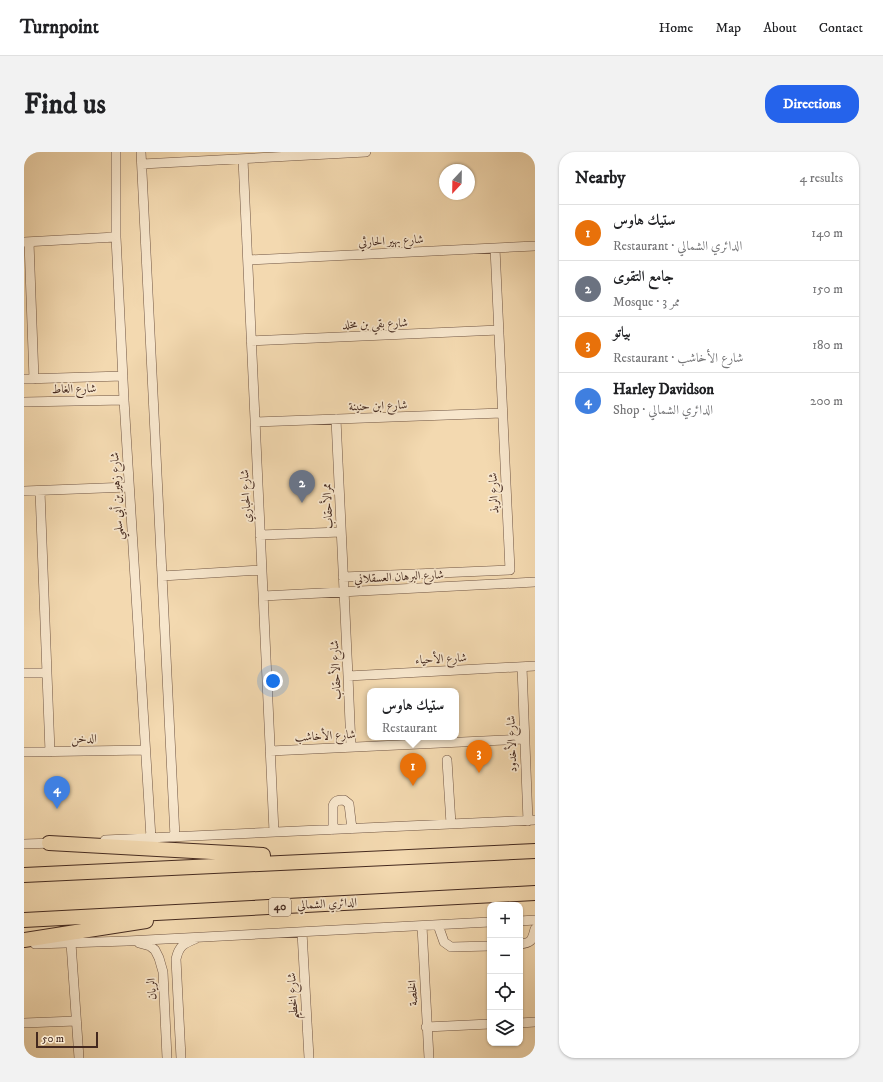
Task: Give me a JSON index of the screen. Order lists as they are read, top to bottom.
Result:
{
  "streets": {
    "highway": ["الدائري الشمالي", "40"],
    "street": [
      "شارع بهير الحارثي",
      "شارع بقي بن مخلد",
      "شارع الغاط",
      "شارع ابن حنينة",
      "شارع الربذ",
      "شارع زهير بن أبي سلمي",
      "شارع الحباري",
      "ممرالأحقاب",
      "شارع البرهان العسقلاني",
      "شارع الأحياء",
      "شارع الأحقاب",
      "شارع الأخاشب",
      "الدخن",
      "شارع الأخدود",
      "الريان",
      "الخلصة",
      "شارع الخطيم"
    ]
  },
  "crossings": [
    ["شارع بهير الحارثي", "شارع الربذ"],
    ["شارع بهير الحارثي", "شارع الحباري"],
    ["شارع بقي بن مخلد", "شارع الربذ"],
    ["شارع بقي بن مخلد", "شارع الحباري"],
    ["شارع الغاط", "شارع زهير بن أبي سلمي"],
    ["شارع ابن حنينة", "شارع الربذ"],
    ["شارع ابن حنينة", "شارع الحباري"],
    ["شارع ابن حنينة", "ممرالأحقاب"],
    ["شارع الربذ", "ممرالأحقاب"],
    ["شارع زهير بن أبي سلمي", "الدخن"],
    ["شارع الحباري", "شارع البرهان العسقلاني"],
    ["شارع الحباري", "شارع الأخاشب"],
    ["ممرالأحقاب", "شارع البرهان العسقلاني"],
    ["ممرالأحقاب", "شارع الأحقاب"],
    ["شارع البرهان العسقلاني", "شارع الأحقاب"],
    ["شارع الأحياء", "شارع الأحقاب"],
    ["شارع الأحياء", "شارع الأخدود"],
    ["شارع الأحقاب", "شارع الأخاشب"],
    ["شارع الأخاشب", "شارع الأخدود"]
  ],
  "scale_bar": "50 m",
  "north": "bottom",
  "page": {
    "header": "Turnpoint",
    "nav": [
      "Home",
      "Map",
      "About",
      "Contact"
    ],
    "buttons": "Directions",
    "title": "Find us",
    "heading": ["Nearby", "4 results"],
    "list": [
      {
        "mark": "1",
        "name": "ستيك هاوس",
        "note": "Restaurant · الدائري الشمالي",
        "value": "140 m"
      },
      {
        "mark": "2",
        "name": "جامع التقوى",
        "note": "Mosque · ممر 3",
        "value": "150 m"
      },
      {
        "mark": "3",
        "name": "بياتو",
        "note": "Restaurant · شارع الأخاشب",
        "value": "180 m"
      },
      {
        "mark": "4",
        "name": "Harley Davidson",
        "note": "Shop · الدائري الشمالي",
        "value": "200 m"
      }
    ],
    "pins": [
      "2",
      "3",
      "1",
      "4"
    ],
    "popup": ["ستيك هاوس", "Restaurant"],
    "map_buttons": ["+", "−"],
    "scale": "50 m"
  }
}
